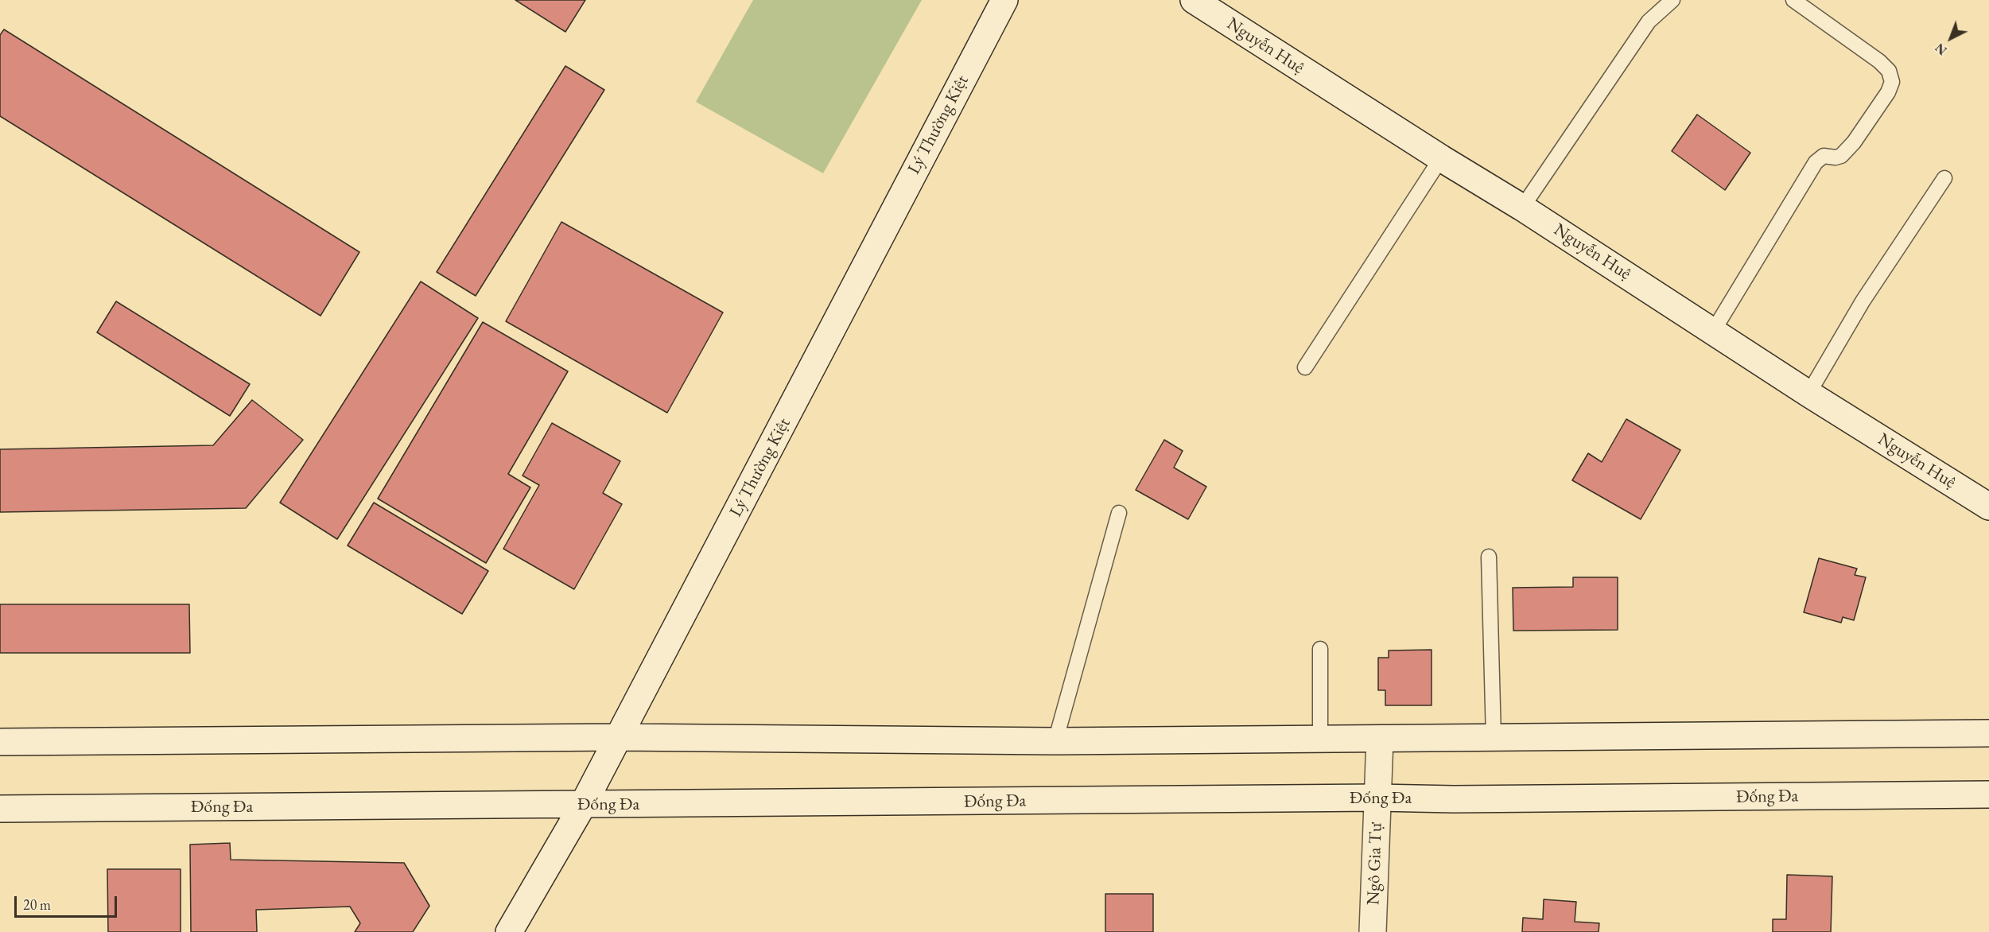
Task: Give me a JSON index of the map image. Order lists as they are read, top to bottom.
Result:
{
  "streets": {
    "street": [
      "Nguyễn Huệ",
      "Lý Thường Kiệt",
      "Đống Đa",
      "Ngô Gia Tự"
    ]
  },
  "crossings": [
    ["Lý Thường Kiệt", "Đống Đa"],
    ["Đống Đa", "Ngô Gia Tự"]
  ],
  "scale_bar": "20 m",
  "north": "bottom left"
}
